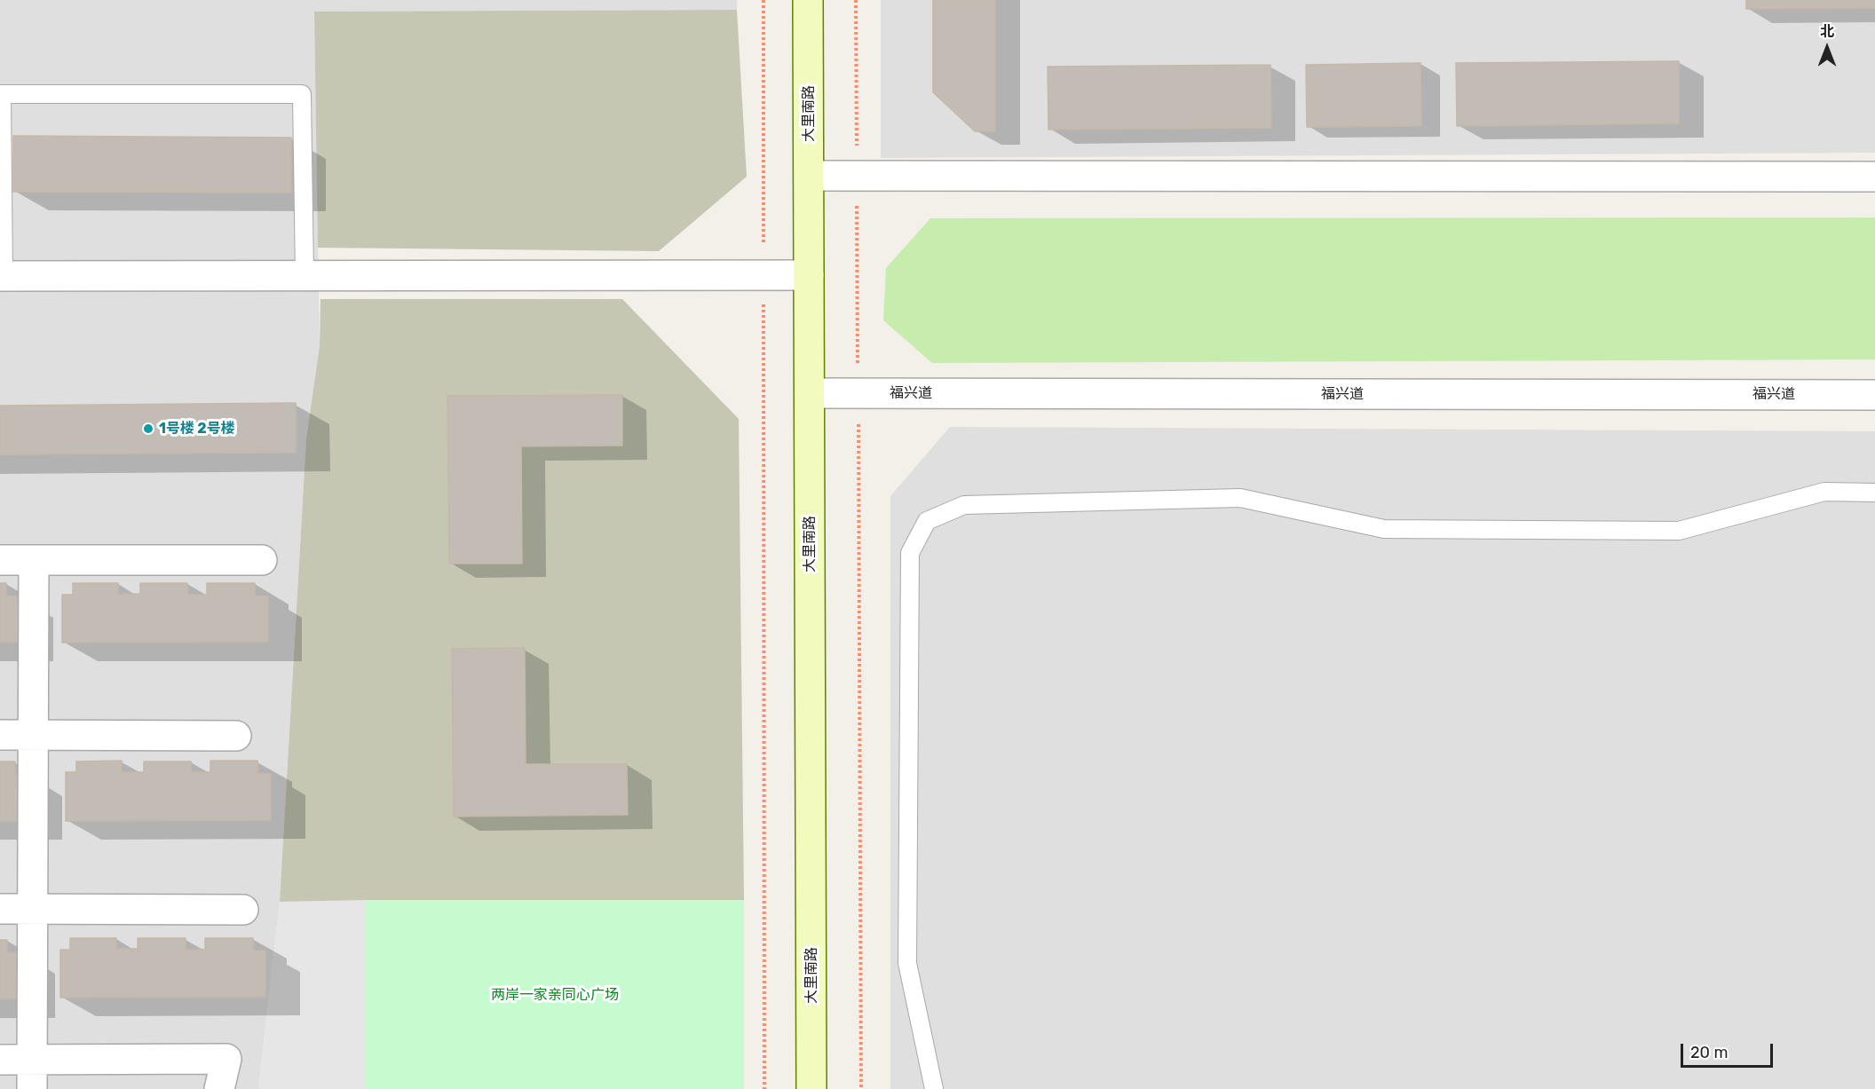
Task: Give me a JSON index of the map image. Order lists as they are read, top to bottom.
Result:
{
  "streets": {
    "main road": ["大里南路"],
    "street": ["福兴道"]
  },
  "crossings": [
    ["大里南路", "福兴道"]
  ],
  "parks": ["两岸一家亲同心广场"],
  "places": ["1号楼 2号楼"],
  "scale_bar": "20 m",
  "north": "top"
}
